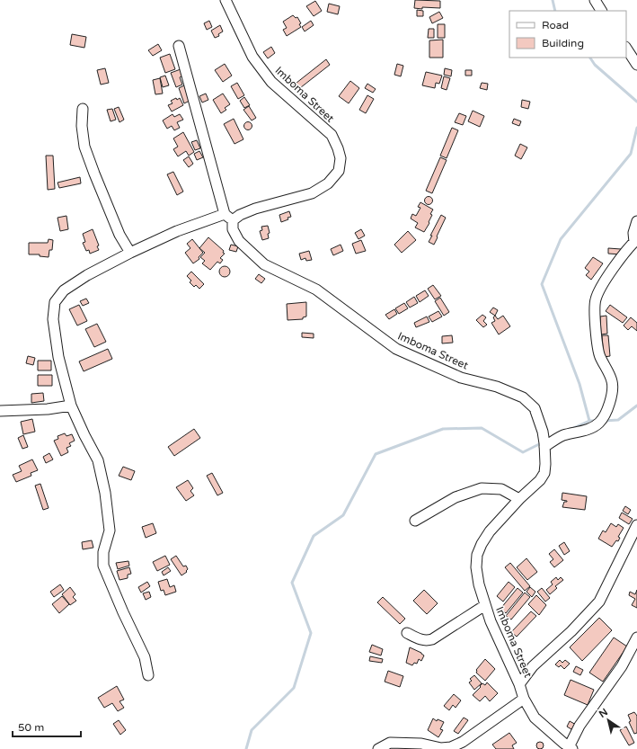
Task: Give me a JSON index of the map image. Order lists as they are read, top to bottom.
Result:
{
  "streets": {
    "street": ["Imboma Street"]
  },
  "legend": ["Road", "Building"],
  "scale_bar": "50 m",
  "north": "top left"
}
